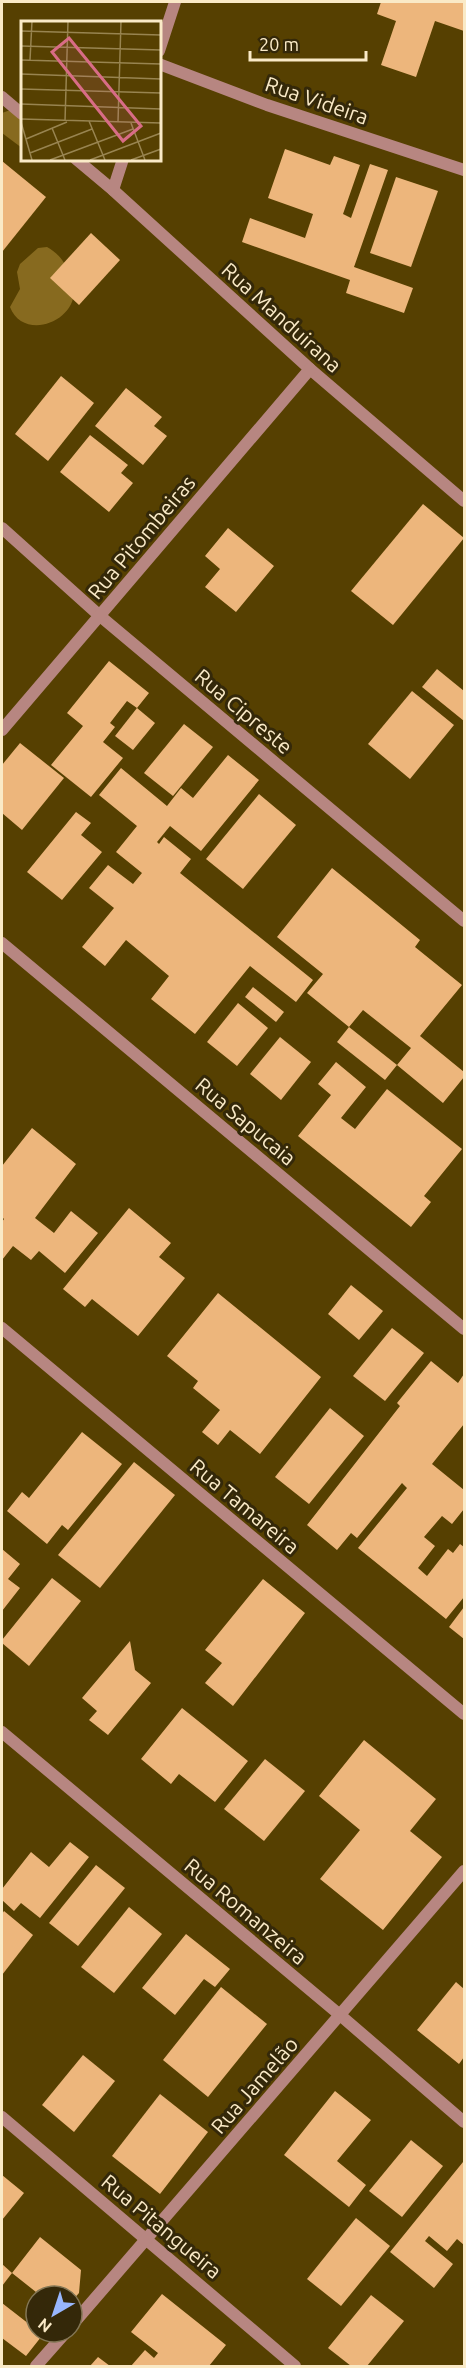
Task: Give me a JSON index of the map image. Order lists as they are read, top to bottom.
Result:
{
  "streets": {
    "street": [
      "Rua Videira",
      "Rua Manduirana",
      "Rua Pitombeiras",
      "Rua Cipreste",
      "Rua Sapucaia",
      "Rua Tamareira",
      "Rua Romanzeira",
      "Rua Jamelão",
      "Rua Pitangueira"
    ]
  },
  "crossings": [
    ["Rua Manduirana", "Rua Pitombeiras"],
    ["Rua Pitombeiras", "Rua Cipreste"],
    ["Rua Romanzeira", "Rua Jamelão"],
    ["Rua Jamelão", "Rua Pitangueira"]
  ],
  "scale_bar": "20 m",
  "north": "bottom left"
}
